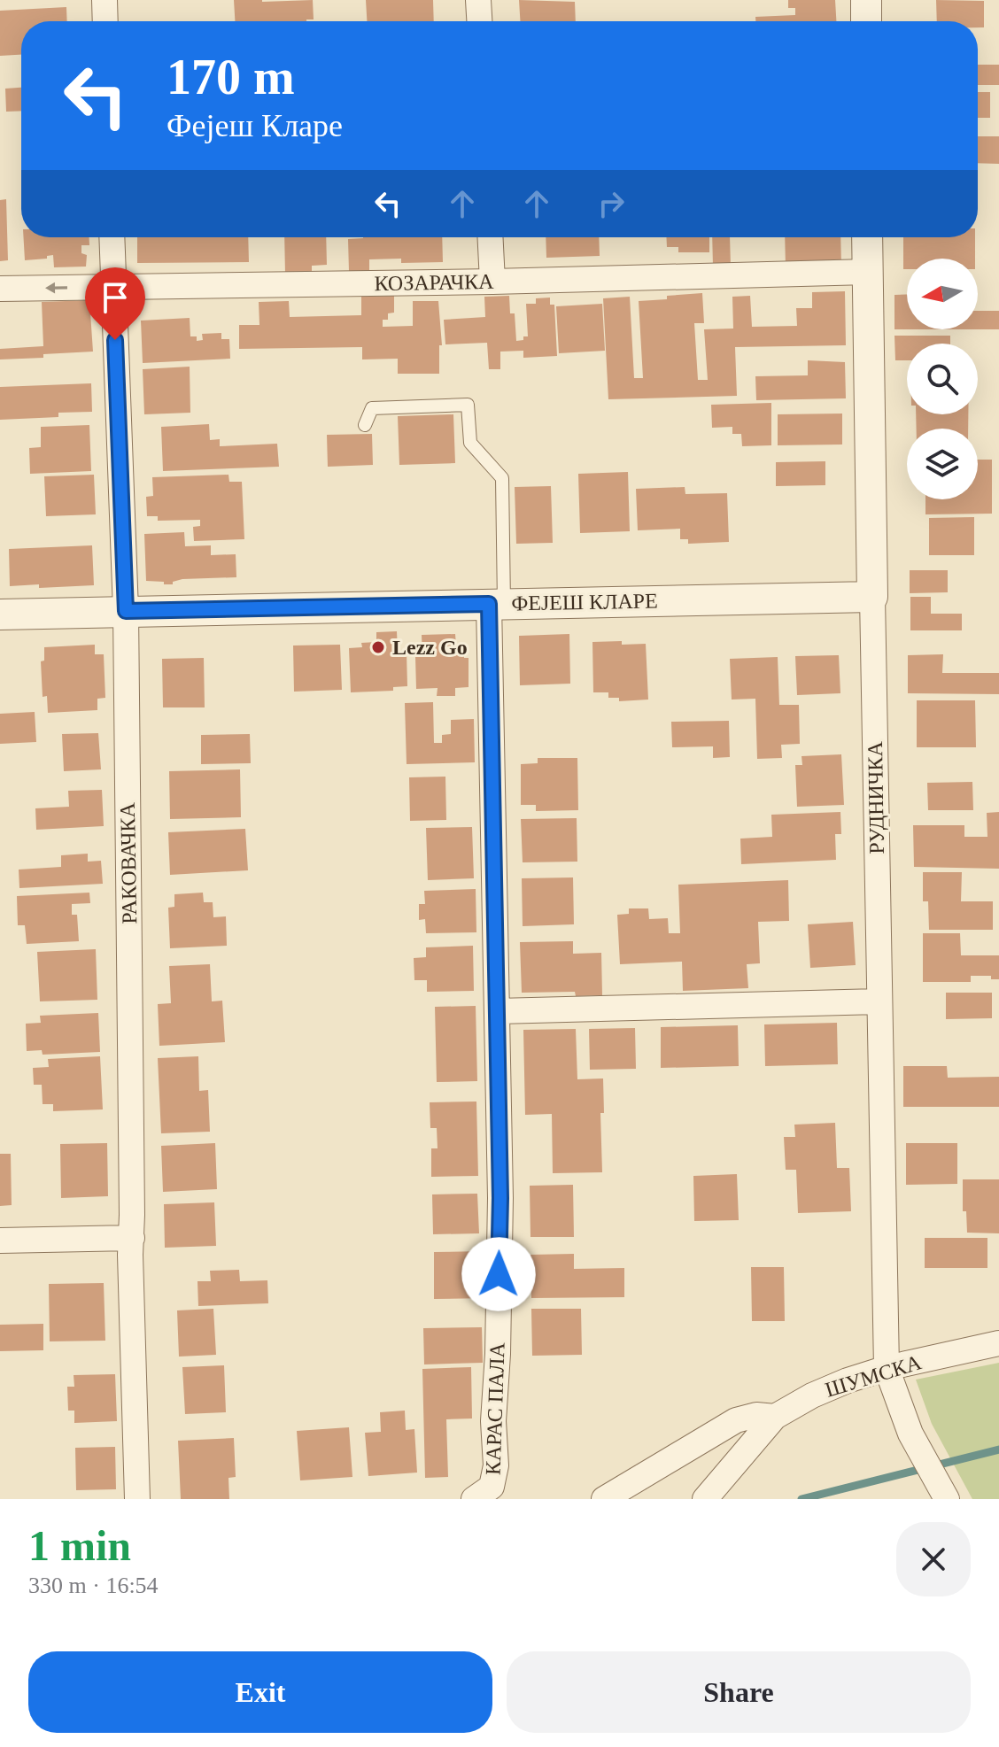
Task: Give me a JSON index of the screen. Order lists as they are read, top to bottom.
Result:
{
  "streets": {
    "street": [
      "КОЗАРАЧКА",
      "ФЕЈЕШ КЛАРЕ",
      "РУДНИЧКА",
      "РАКОВАЧКА",
      "ШУМСКА",
      "КАРАС ПАЛА"
    ]
  },
  "crossings": [
    ["КОЗАРАЧКА", "РУДНИЧКА"],
    ["КОЗАРАЧКА", "РАКОВАЧКА"],
    ["ФЕЈЕШ КЛАРЕ", "РУДНИЧКА"],
    ["ФЕЈЕШ КЛАРЕ", "РАКОВАЧКА"],
    ["ФЕЈЕШ КЛАРЕ", "КАРАС ПАЛА"],
    ["РУДНИЧКА", "ШУМСКА"]
  ],
  "places": ["Lezz Go"],
  "north": "left",
  "page": {
    "turn": ["170 m", "Фејеш Кларе"],
    "heading": ["1 min", "330 m · 16:54"],
    "buttons": ["Exit", "Share"]
  }
}
